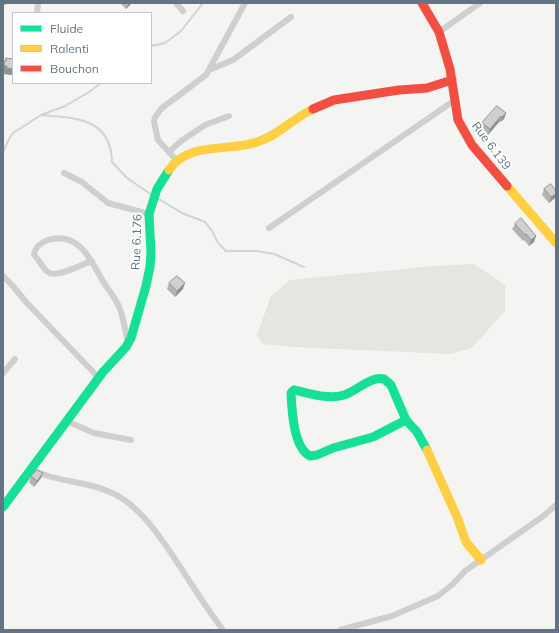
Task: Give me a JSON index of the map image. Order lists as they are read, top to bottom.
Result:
{
  "streets": {
    "street": ["Rue 6.139", "Rue 6.176"]
  },
  "crossings": [
    ["Rue 6.139", "Rue 6.176"]
  ],
  "legend": ["Fluide", "Ralenti", "Bouchon"]
}
